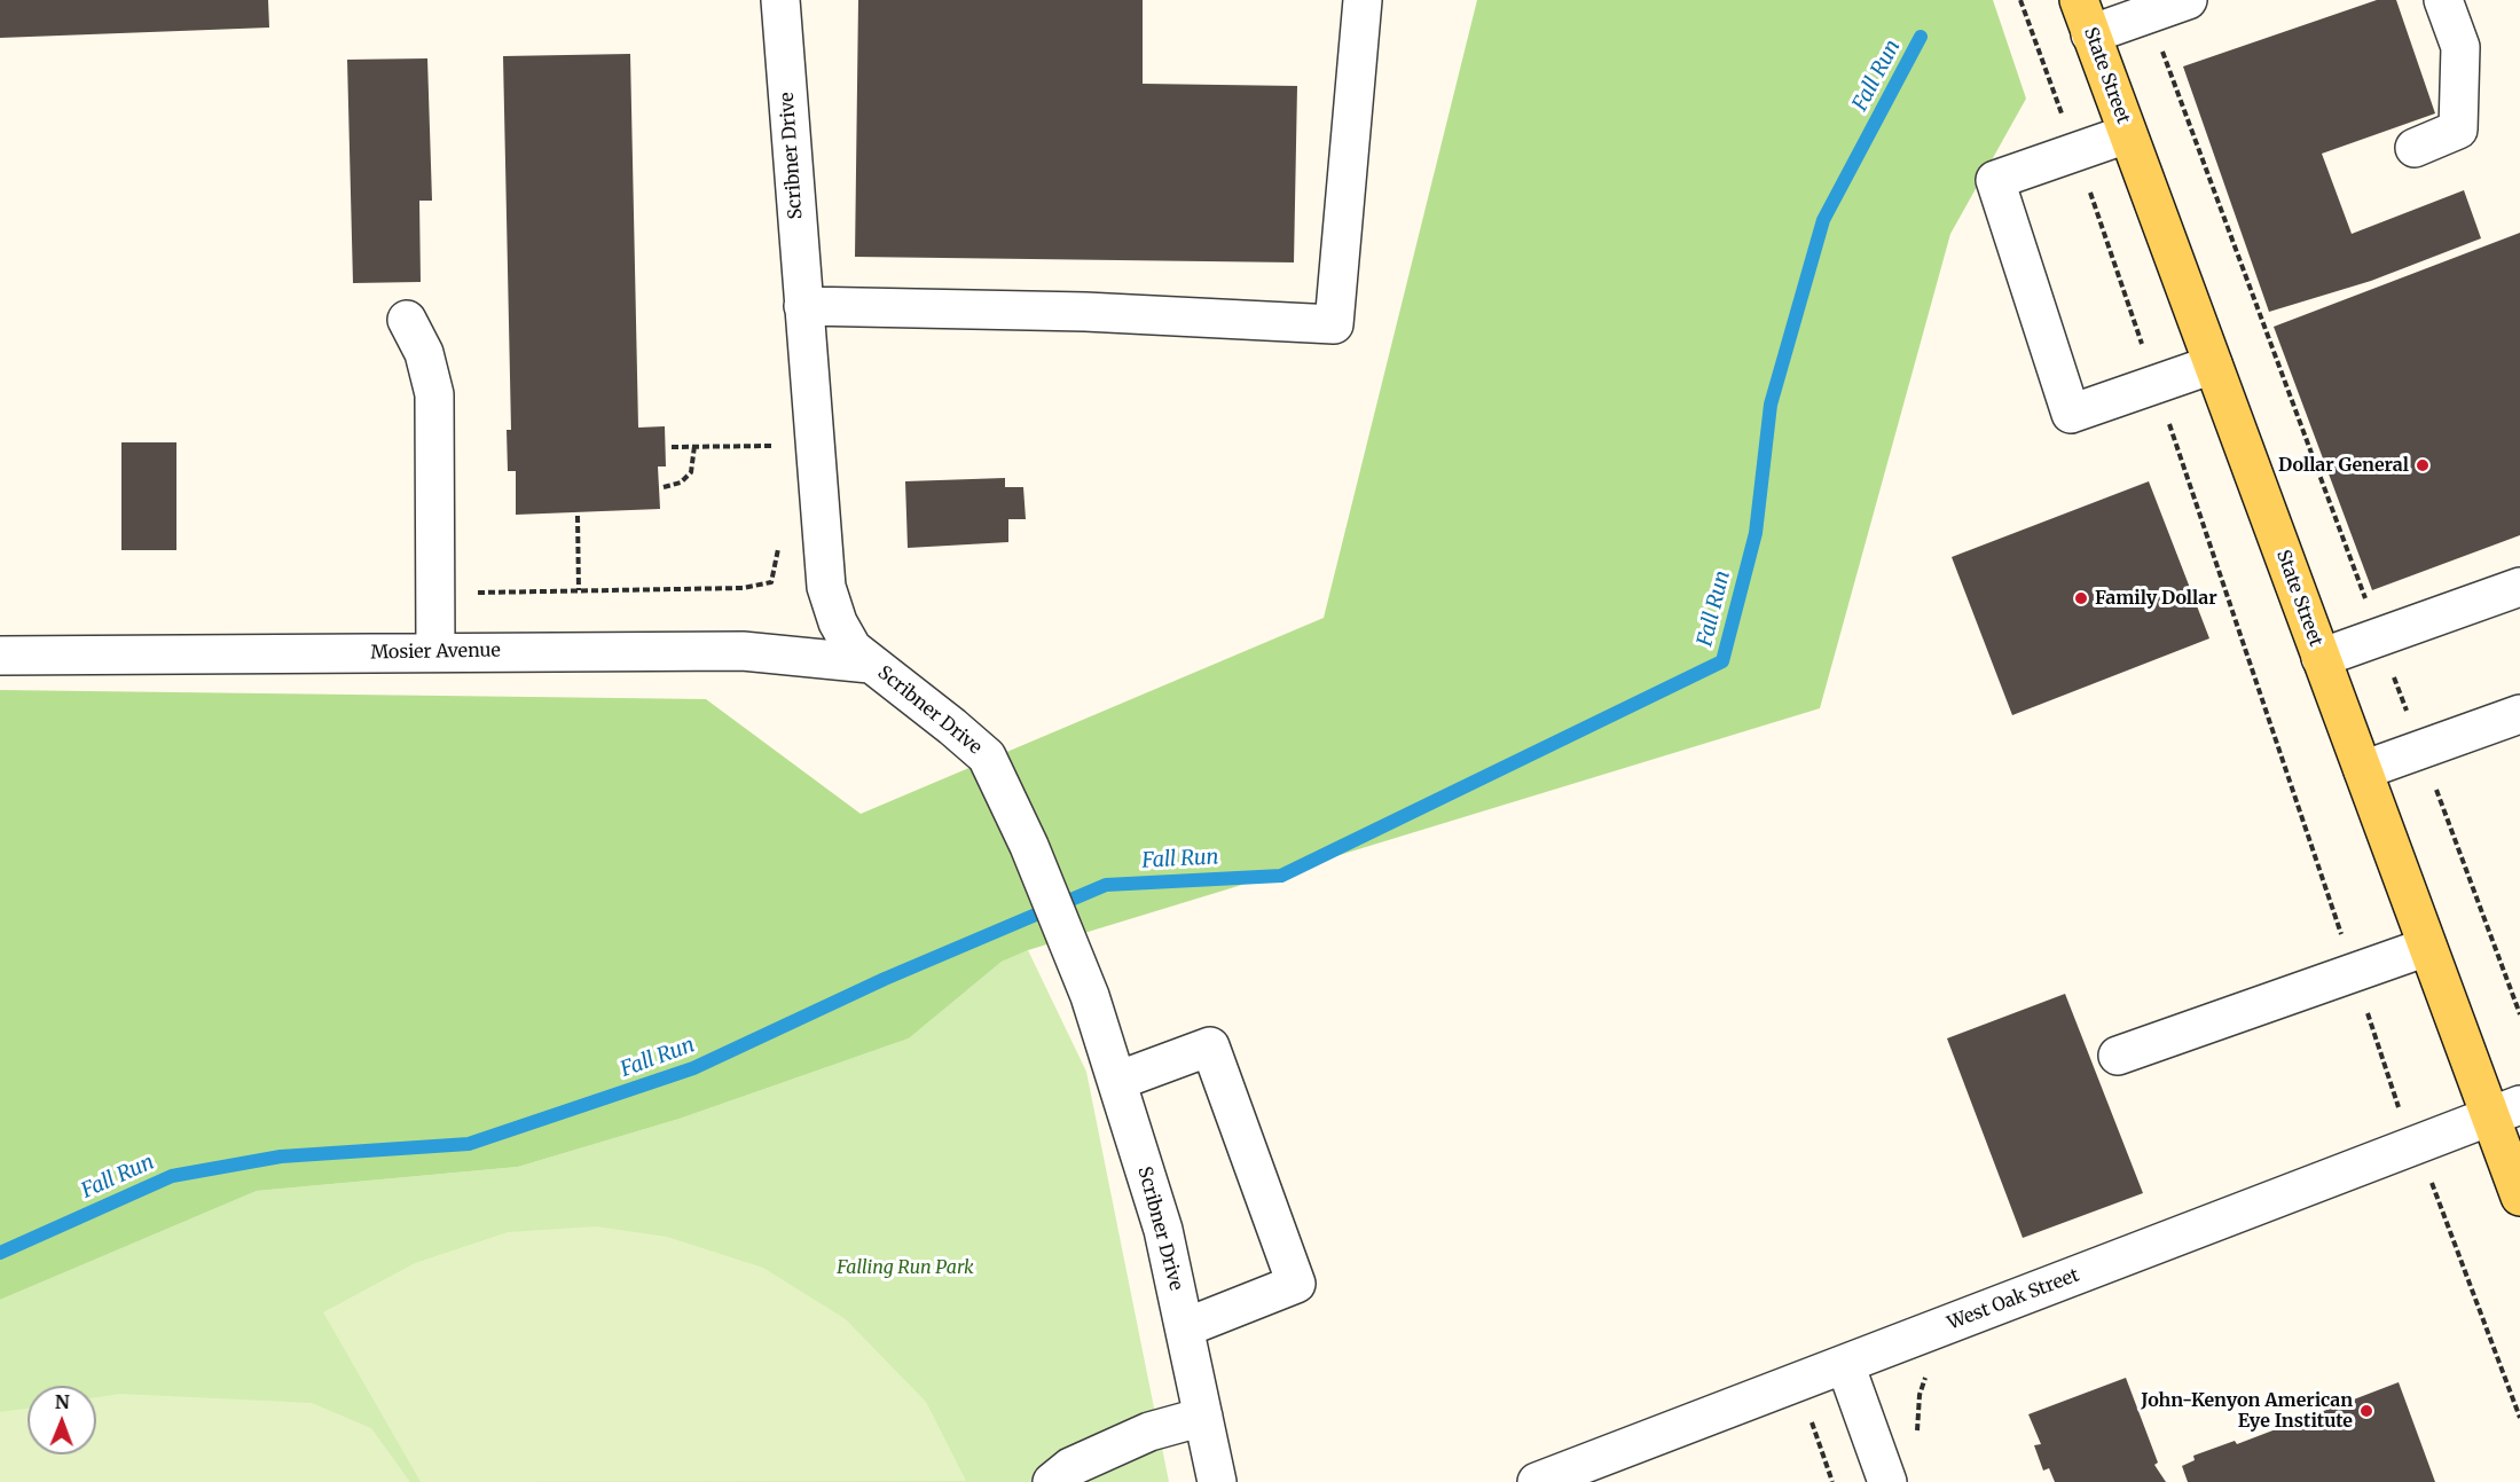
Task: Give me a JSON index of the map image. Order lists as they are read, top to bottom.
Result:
{
  "streets": {
    "main road": ["State Street"],
    "street": ["Scribner Drive", "Mosier Avenue", "West Oak Street"]
  },
  "crossings": [
    ["State Street", "West Oak Street"],
    ["Scribner Drive", "Mosier Avenue"]
  ],
  "water": ["Fall Run"],
  "parks": ["Falling Run Park"],
  "places": ["Dollar General", "Family Dollar", "John-Kenyon American Eye Institute"],
  "north": "top"
}
